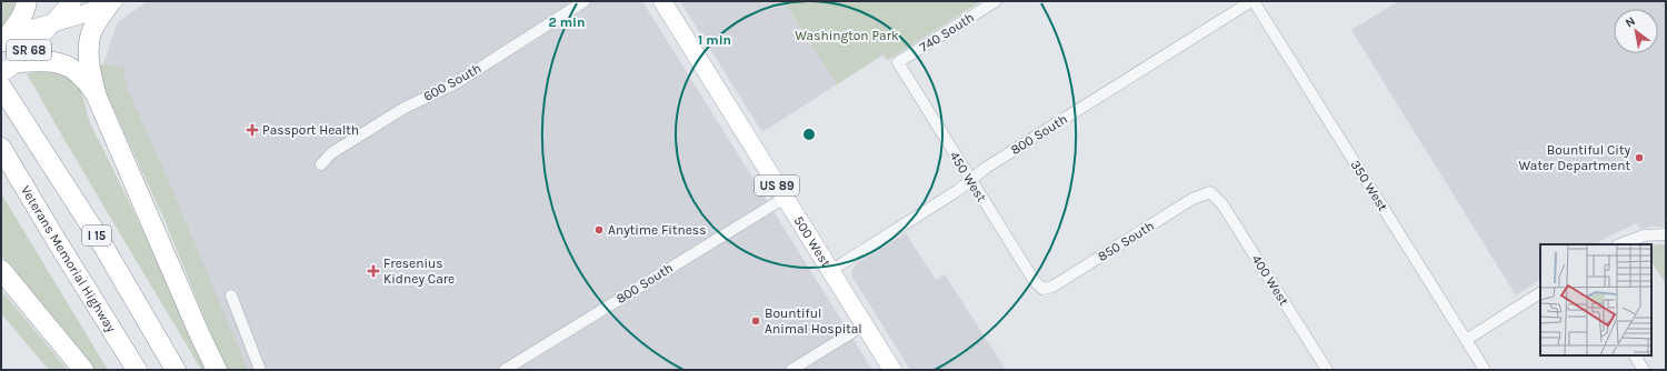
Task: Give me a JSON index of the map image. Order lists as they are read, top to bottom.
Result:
{
  "streets": {
    "highway": ["I 15", "Veterans Memorial Highway"],
    "main road": ["SR 68", "US 89", "500 West"],
    "street": [
      "740 South",
      "600 South",
      "800 South",
      "450 West",
      "350 West",
      "850 South",
      "400 West"
    ]
  },
  "crossings": [
    ["740 South", "450 West"],
    ["800 South", "450 West"],
    ["800 South", "350 West"],
    ["800 South", "500 West"],
    ["450 West", "850 South"],
    ["850 South", "400 West"]
  ],
  "parks": ["Washington Park"],
  "places": {
    "health": ["Passport Health", "Fresenius Kidney Care"],
    "other": ["Bountiful City Water Department", "Anytime Fitness", "Bountiful Animal Hospital"]
  },
  "north": "top left",
  "rings": ["2 min", "1 min"]
}
